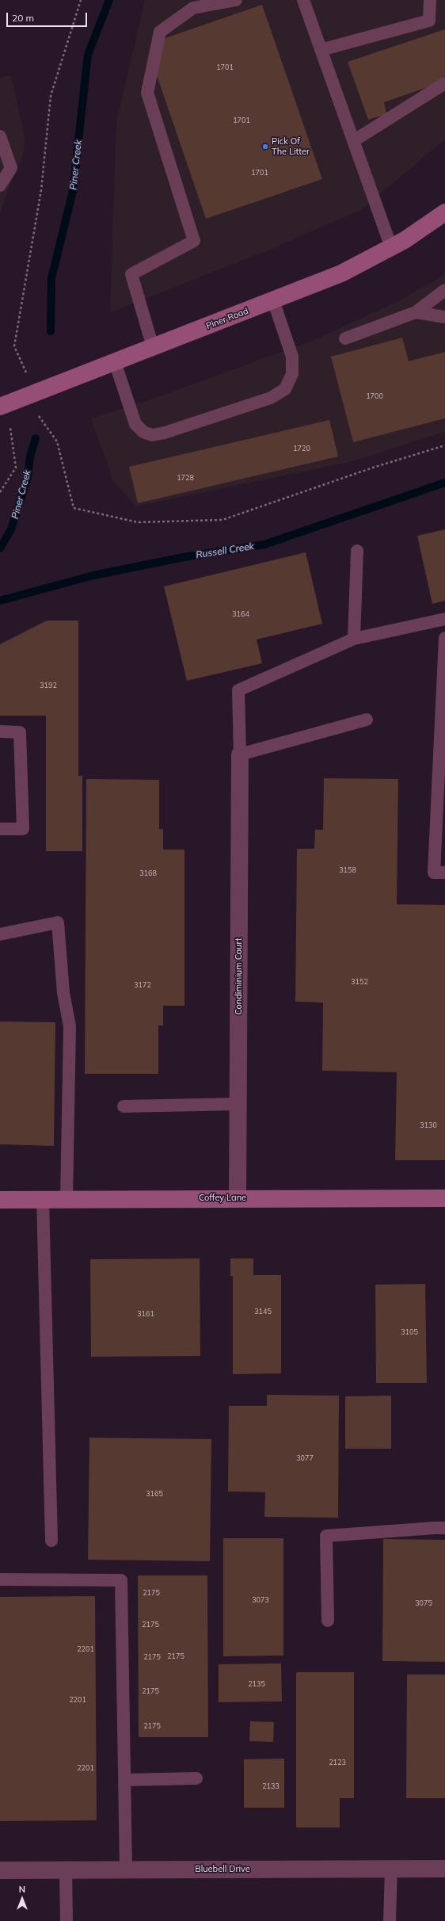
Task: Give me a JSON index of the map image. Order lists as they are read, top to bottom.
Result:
{
  "streets": {
    "main road": ["Piner Road", "Coffey Lane"],
    "street": ["Condiminium Court", "Bluebell Drive"]
  },
  "crossings": [
    ["Condiminium Court", "Coffey Lane"]
  ],
  "water": ["Piner Creek", "Russell Creek"],
  "places": ["Pick Of The Litter"],
  "house_numbers": [
    "1701",
    "1701",
    "1701",
    "1700",
    "1720",
    "1728",
    "3164",
    "3192",
    "3158",
    "3168",
    "3152",
    "3172",
    "3130",
    "3145",
    "3161",
    "3105",
    "3077",
    "3165",
    "2175",
    "3073",
    "3075",
    "2175",
    "2201",
    "2175",
    "2175",
    "2135",
    "2175",
    "2201",
    "2175",
    "2123",
    "2201",
    "2133"
  ],
  "scale_bar": "20 m",
  "north": "top"
}
